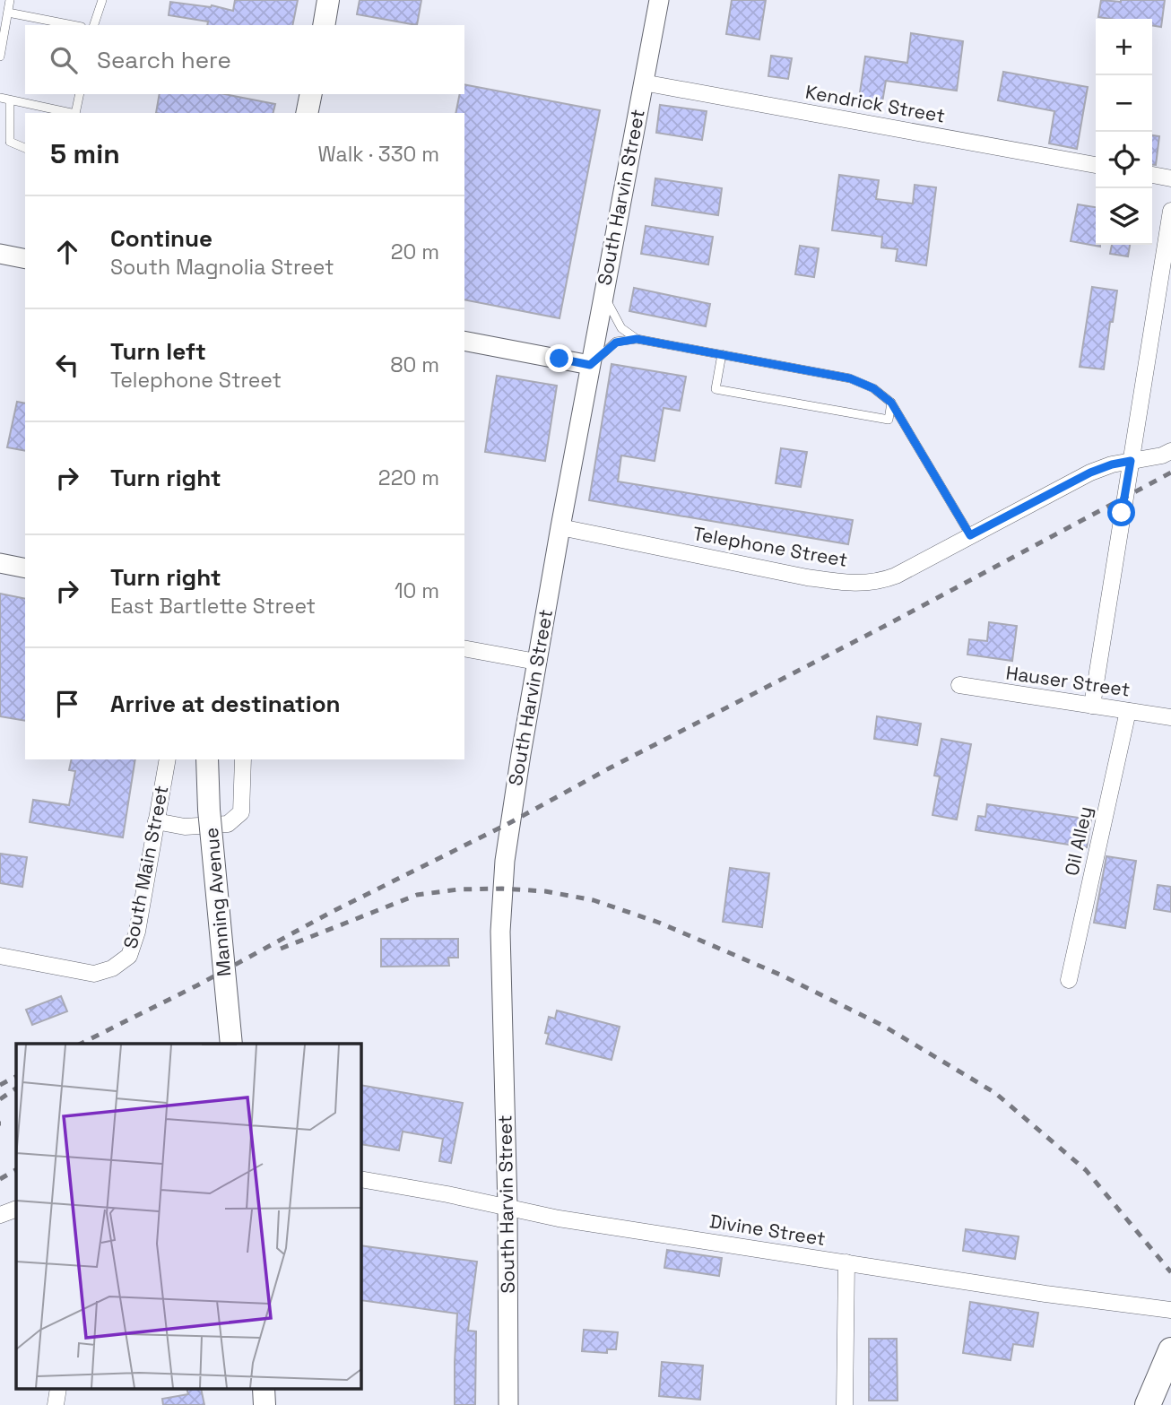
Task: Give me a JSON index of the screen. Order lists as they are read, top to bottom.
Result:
{
  "streets": {
    "main road": ["Manning Avenue"],
    "street": [
      "Kendrick Street",
      "South Harvin Street",
      "Telephone Street",
      "Hauser Street",
      "Oil Alley",
      "South Main Street",
      "Divine Street"
    ]
  },
  "crossings": [
    ["Kendrick Street", "South Harvin Street"],
    ["South Harvin Street", "Telephone Street"],
    ["South Harvin Street", "Divine Street"],
    ["Hauser Street", "Oil Alley"]
  ],
  "page": {
    "map_buttons": ["+", "−"],
    "search": "Search here",
    "heading": ["5 min", "Walk · 330 m"],
    "list": [
      ["Continue", "South Magnolia Street", "20 m"],
      ["Turn left", "Telephone Street", "80 m"],
      ["Turn right", "220 m"],
      ["Turn right", "East Bartlette Street", "10 m"],
      "Arrive at destination"
    ]
  }
}
